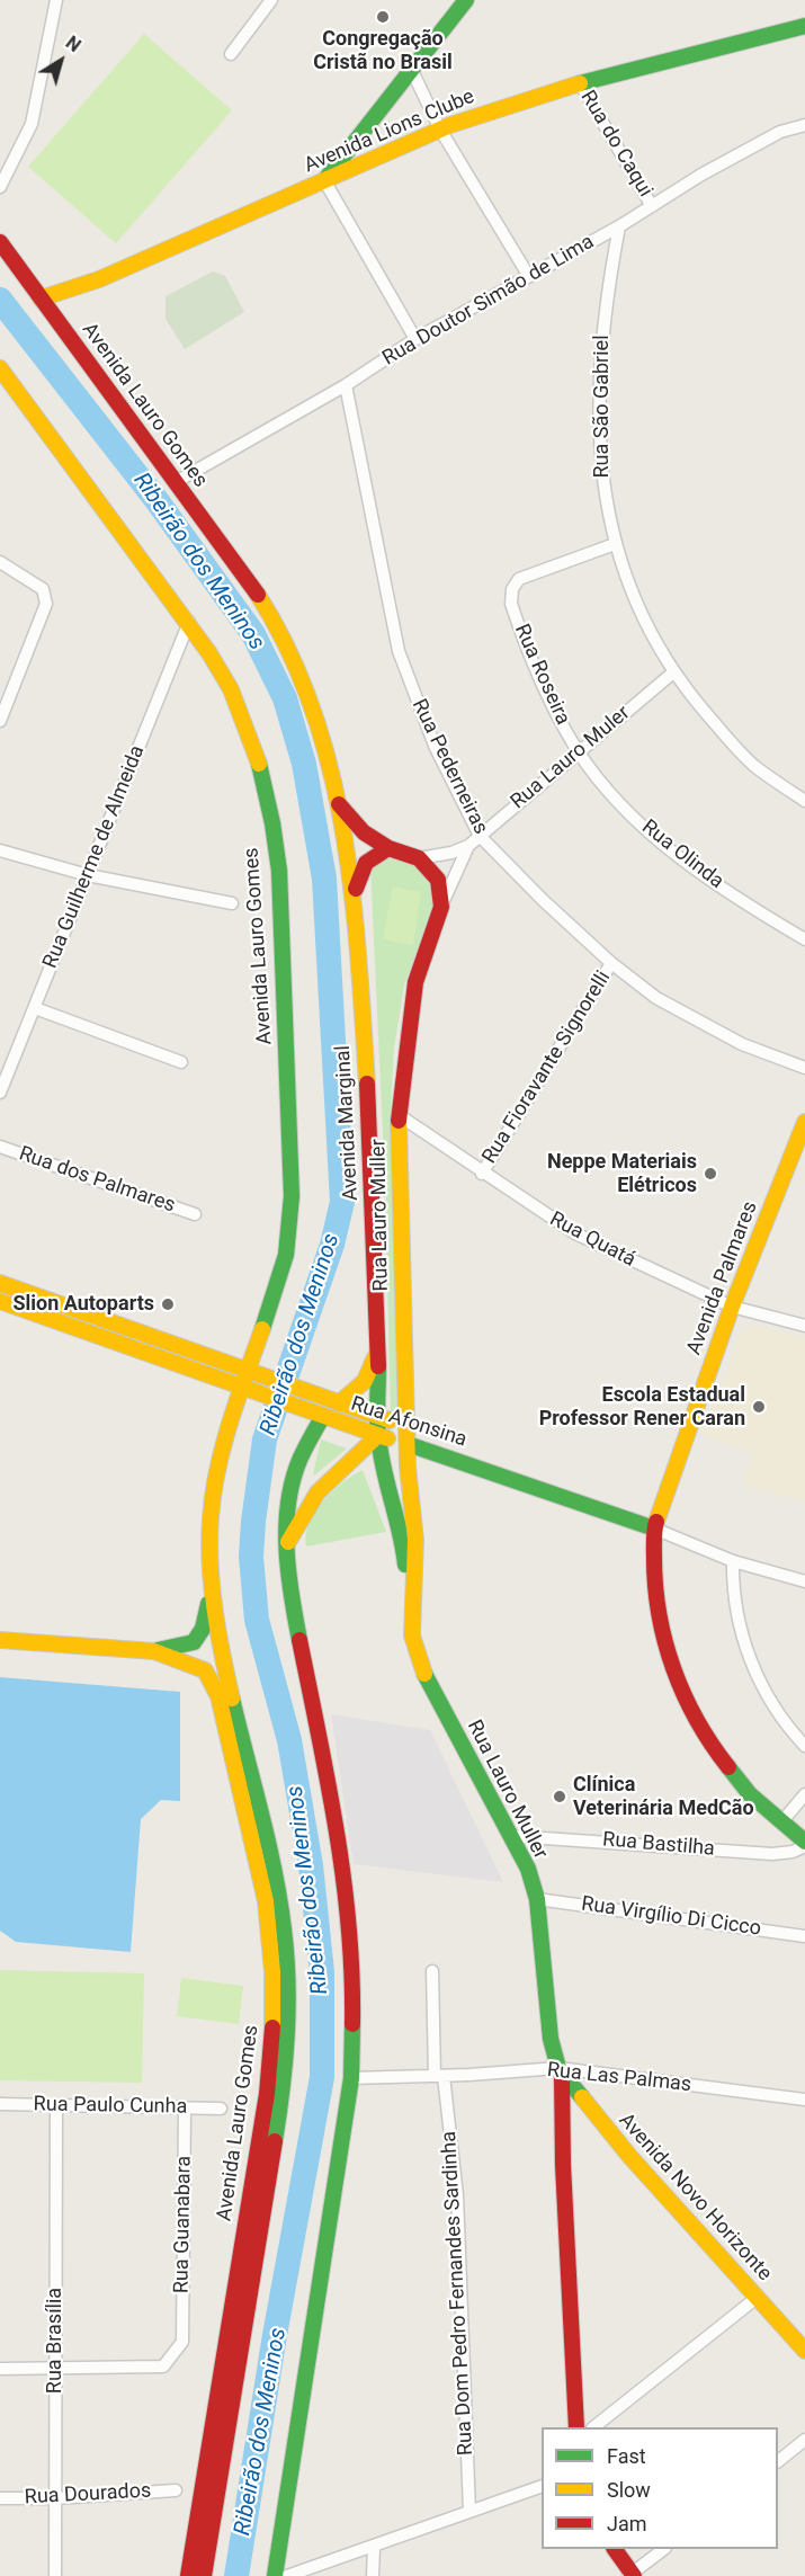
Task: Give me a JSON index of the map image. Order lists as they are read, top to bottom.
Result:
{
  "streets": {
    "main road": [
      "Avenida Lions Clube",
      "Avenida Lauro Gomes",
      "Avenida Marginal",
      "Rua Lauro Muller",
      "Avenida Palmares",
      "Rua Afonsina",
      "Avenida Novo Horizonte"
    ],
    "street": [
      "Rua do Caqui",
      "Rua Doutor Simão de Lima",
      "Rua São Gabriel",
      "Rua Roseira",
      "Rua Lauro Muler",
      "Rua Pederneiras",
      "Rua Olinda",
      "Rua Guilherme de Almeida",
      "Rua Fioravante Signorelli",
      "Rua dos Palmares",
      "Rua Quatá",
      "Rua Bastilha",
      "Rua Virgílio Di Cicco",
      "Rua Las Palmas",
      "Rua Paulo Cunha",
      "Rua Guanabara",
      "Rua Dom Pedro Fernandes Sardinha",
      "Rua Brasília",
      "Rua Dourados"
    ]
  },
  "crossings": [
    ["Avenida Lions Clube", "Rua do Caqui"],
    ["Avenida Lions Clube", "Avenida Lauro Gomes"],
    ["Rua do Caqui", "Rua Doutor Simão de Lima"],
    ["Rua Doutor Simão de Lima", "Avenida Lauro Gomes"],
    ["Rua Doutor Simão de Lima", "Rua São Gabriel"],
    ["Rua Doutor Simão de Lima", "Rua Pederneiras"],
    ["Avenida Lauro Gomes", "Rua Guilherme de Almeida"],
    ["Avenida Lauro Gomes", "Avenida Marginal"],
    ["Avenida Lauro Gomes", "Rua Afonsina"],
    ["Rua São Gabriel", "Rua Roseira"],
    ["Rua São Gabriel", "Rua Lauro Muler"],
    ["Rua Roseira", "Rua Lauro Muler"],
    ["Rua Roseira", "Rua Olinda"],
    ["Rua Lauro Muler", "Rua Pederneiras"],
    ["Rua Lauro Muler", "Rua Olinda"],
    ["Rua Lauro Muler", "Rua Lauro Muller"],
    ["Rua Pederneiras", "Rua Fioravante Signorelli"],
    ["Rua Fioravante Signorelli", "Rua Quatá"],
    ["Avenida Marginal", "Rua Lauro Muller"],
    ["Avenida Marginal", "Rua Afonsina"],
    ["Rua Lauro Muller", "Rua Quatá"],
    ["Rua Lauro Muller", "Rua Afonsina"],
    ["Rua Lauro Muller", "Rua Bastilha"],
    ["Rua Lauro Muller", "Rua Virgílio Di Cicco"],
    ["Rua Lauro Muller", "Rua Las Palmas"],
    ["Rua Lauro Muller", "Avenida Novo Horizonte"],
    ["Rua Quatá", "Avenida Palmares"],
    ["Avenida Palmares", "Rua Afonsina"],
    ["Avenida Palmares", "Rua Bastilha"],
    ["Rua Las Palmas", "Avenida Novo Horizonte"],
    ["Rua Las Palmas", "Rua Dom Pedro Fernandes Sardinha"],
    ["Rua Paulo Cunha", "Rua Guanabara"],
    ["Rua Paulo Cunha", "Rua Brasília"],
    ["Rua Guanabara", "Rua Brasília"],
    ["Rua Brasília", "Rua Dourados"]
  ],
  "water": ["Ribeirão dos Meninos"],
  "places": [
    "Congregação Cristã no Brasil",
    "Neppe Materiais Elétricos",
    "Slion Autoparts",
    "Escola Estadual Professor Rener Caran",
    "Clínica Veterinária MedCão"
  ],
  "legend": ["Fast", "Slow", "Jam"],
  "north": "top right"
}
